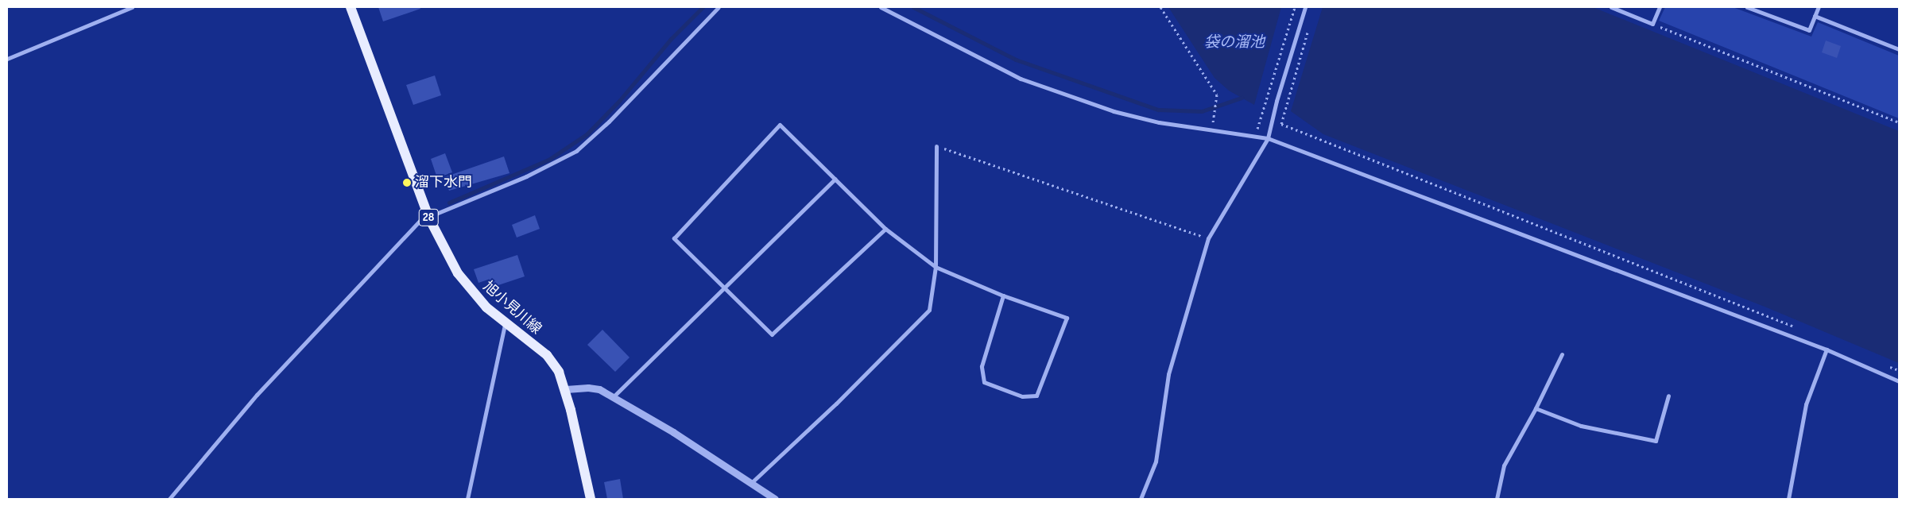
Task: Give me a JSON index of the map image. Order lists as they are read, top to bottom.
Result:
{
  "streets": {
    "main road": ["28", "旭小見川線"]
  },
  "water": ["袋の溜池"],
  "places": ["溜下水門"]
}
